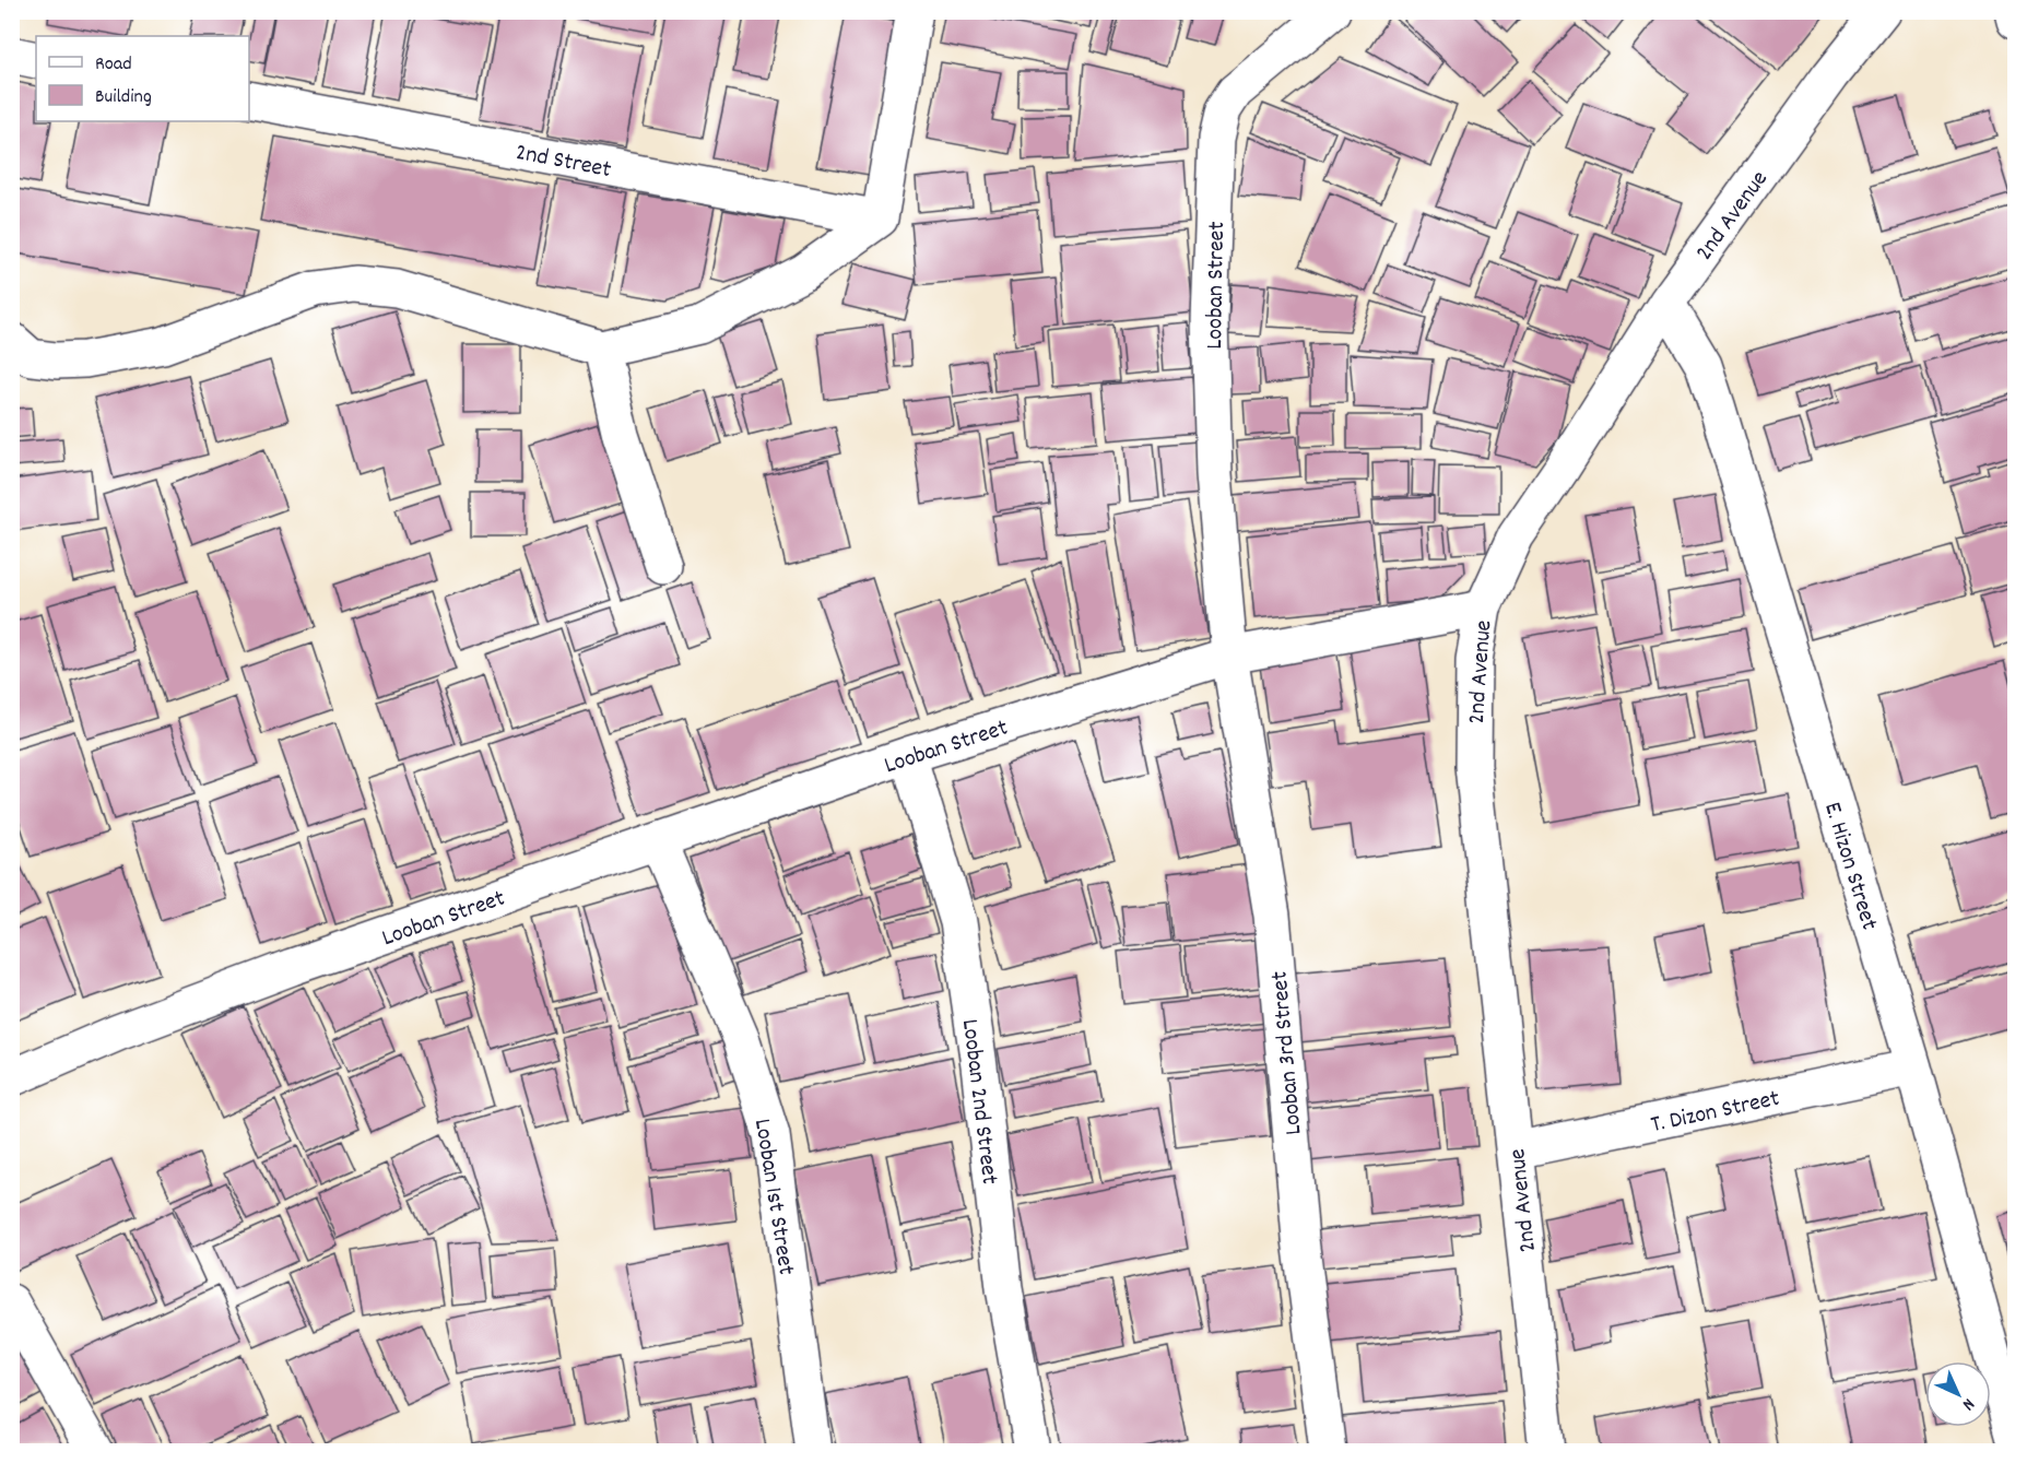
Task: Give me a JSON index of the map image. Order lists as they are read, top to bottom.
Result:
{
  "streets": {
    "street": [
      "2nd Street",
      "2nd Avenue",
      "Looban Street",
      "E. Hizon Street",
      "Looban 3rd Street",
      "Looban 2nd Street",
      "T. Dizon Street",
      "Looban 1st Street"
    ]
  },
  "crossings": [
    ["2nd Avenue", "E. Hizon Street"],
    ["2nd Avenue", "T. Dizon Street"],
    ["Looban Street", "Looban 3rd Street"],
    ["Looban Street", "Looban 2nd Street"],
    ["Looban Street", "Looban 1st Street"],
    ["E. Hizon Street", "T. Dizon Street"]
  ],
  "legend": ["Road", "Building"],
  "north": "bottom right"
}
